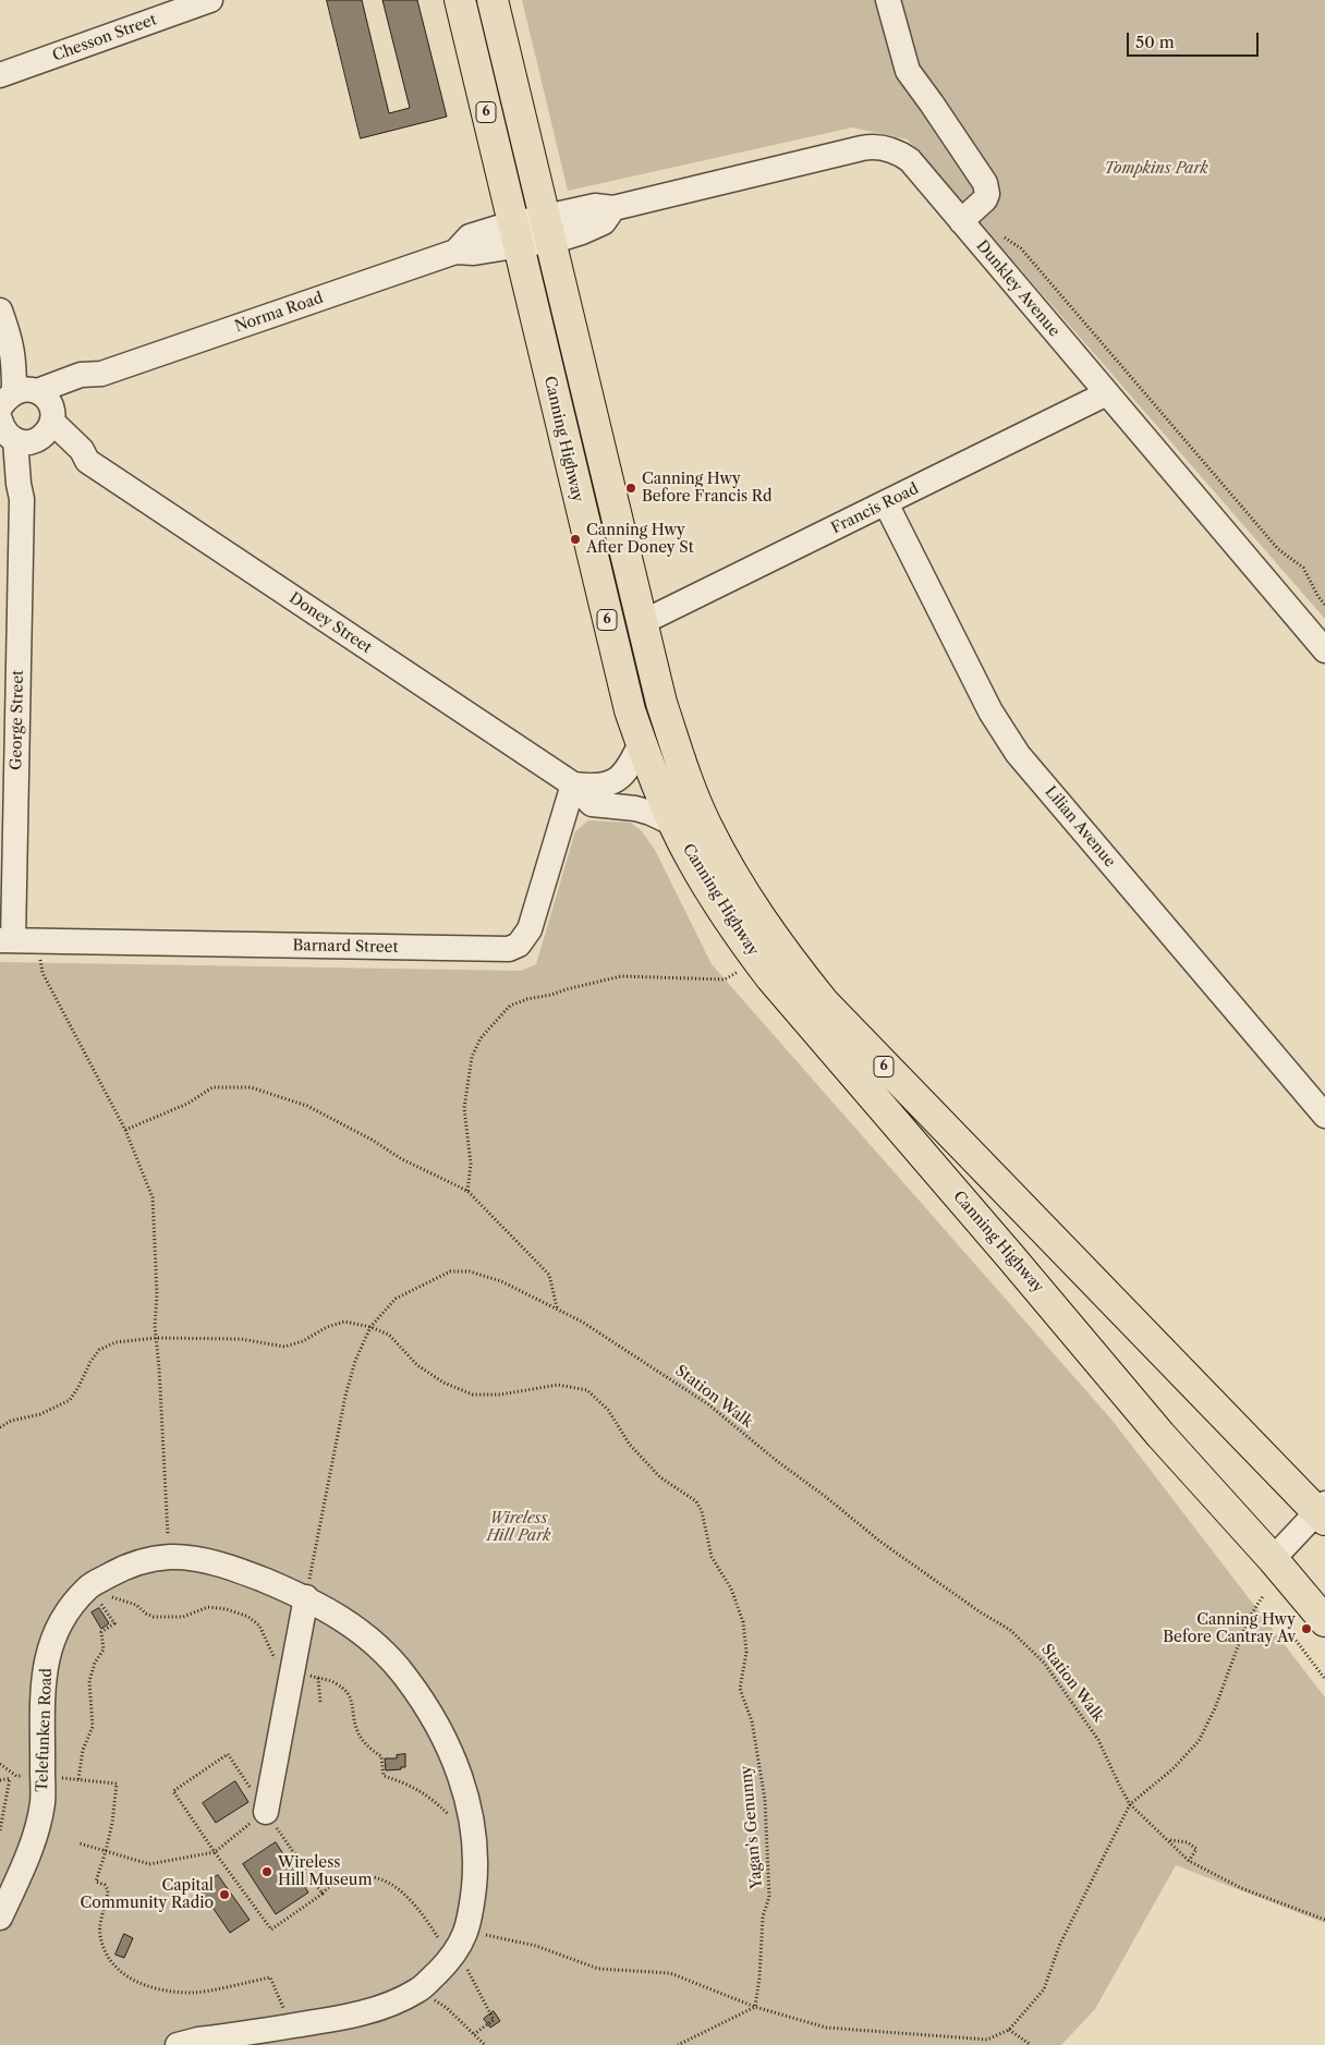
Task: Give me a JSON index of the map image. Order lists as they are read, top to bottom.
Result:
{
  "streets": {
    "highway": ["6", "Canning Highway"],
    "street": [
      "Chesson Street",
      "Dunkley Avenue",
      "Norma Road",
      "Francis Road",
      "Doney Street",
      "George Street",
      "Lilian Avenue",
      "Barnard Street",
      "Telefunken Road"
    ],
    "path": ["Station Walk", "Yagan's Genunny"]
  },
  "crossings": [
    ["Dunkley Avenue", "Norma Road"],
    ["Dunkley Avenue", "Canning Highway"],
    ["Dunkley Avenue", "Francis Road"],
    ["Norma Road", "Canning Highway"],
    ["Norma Road", "Doney Street"],
    ["Norma Road", "George Street"],
    ["Canning Highway", "Francis Road"],
    ["Canning Highway", "Doney Street"],
    ["Francis Road", "Lilian Avenue"],
    ["Doney Street", "George Street"],
    ["Doney Street", "Barnard Street"],
    ["George Street", "Barnard Street"],
    ["Station Walk", "Telefunken Road"],
    ["Station Walk", "Yagan's Genunny"]
  ],
  "parks": ["Tompkins Park", "Wireless Hill Park"],
  "places": [
    "Canning Hwy Before Francis Rd",
    "Canning Hwy After Doney St",
    "Canning Hwy Before Cantray Av",
    "Wireless Hill Museum",
    "Capital Community Radio"
  ],
  "scale_bar": "50 m"
}
